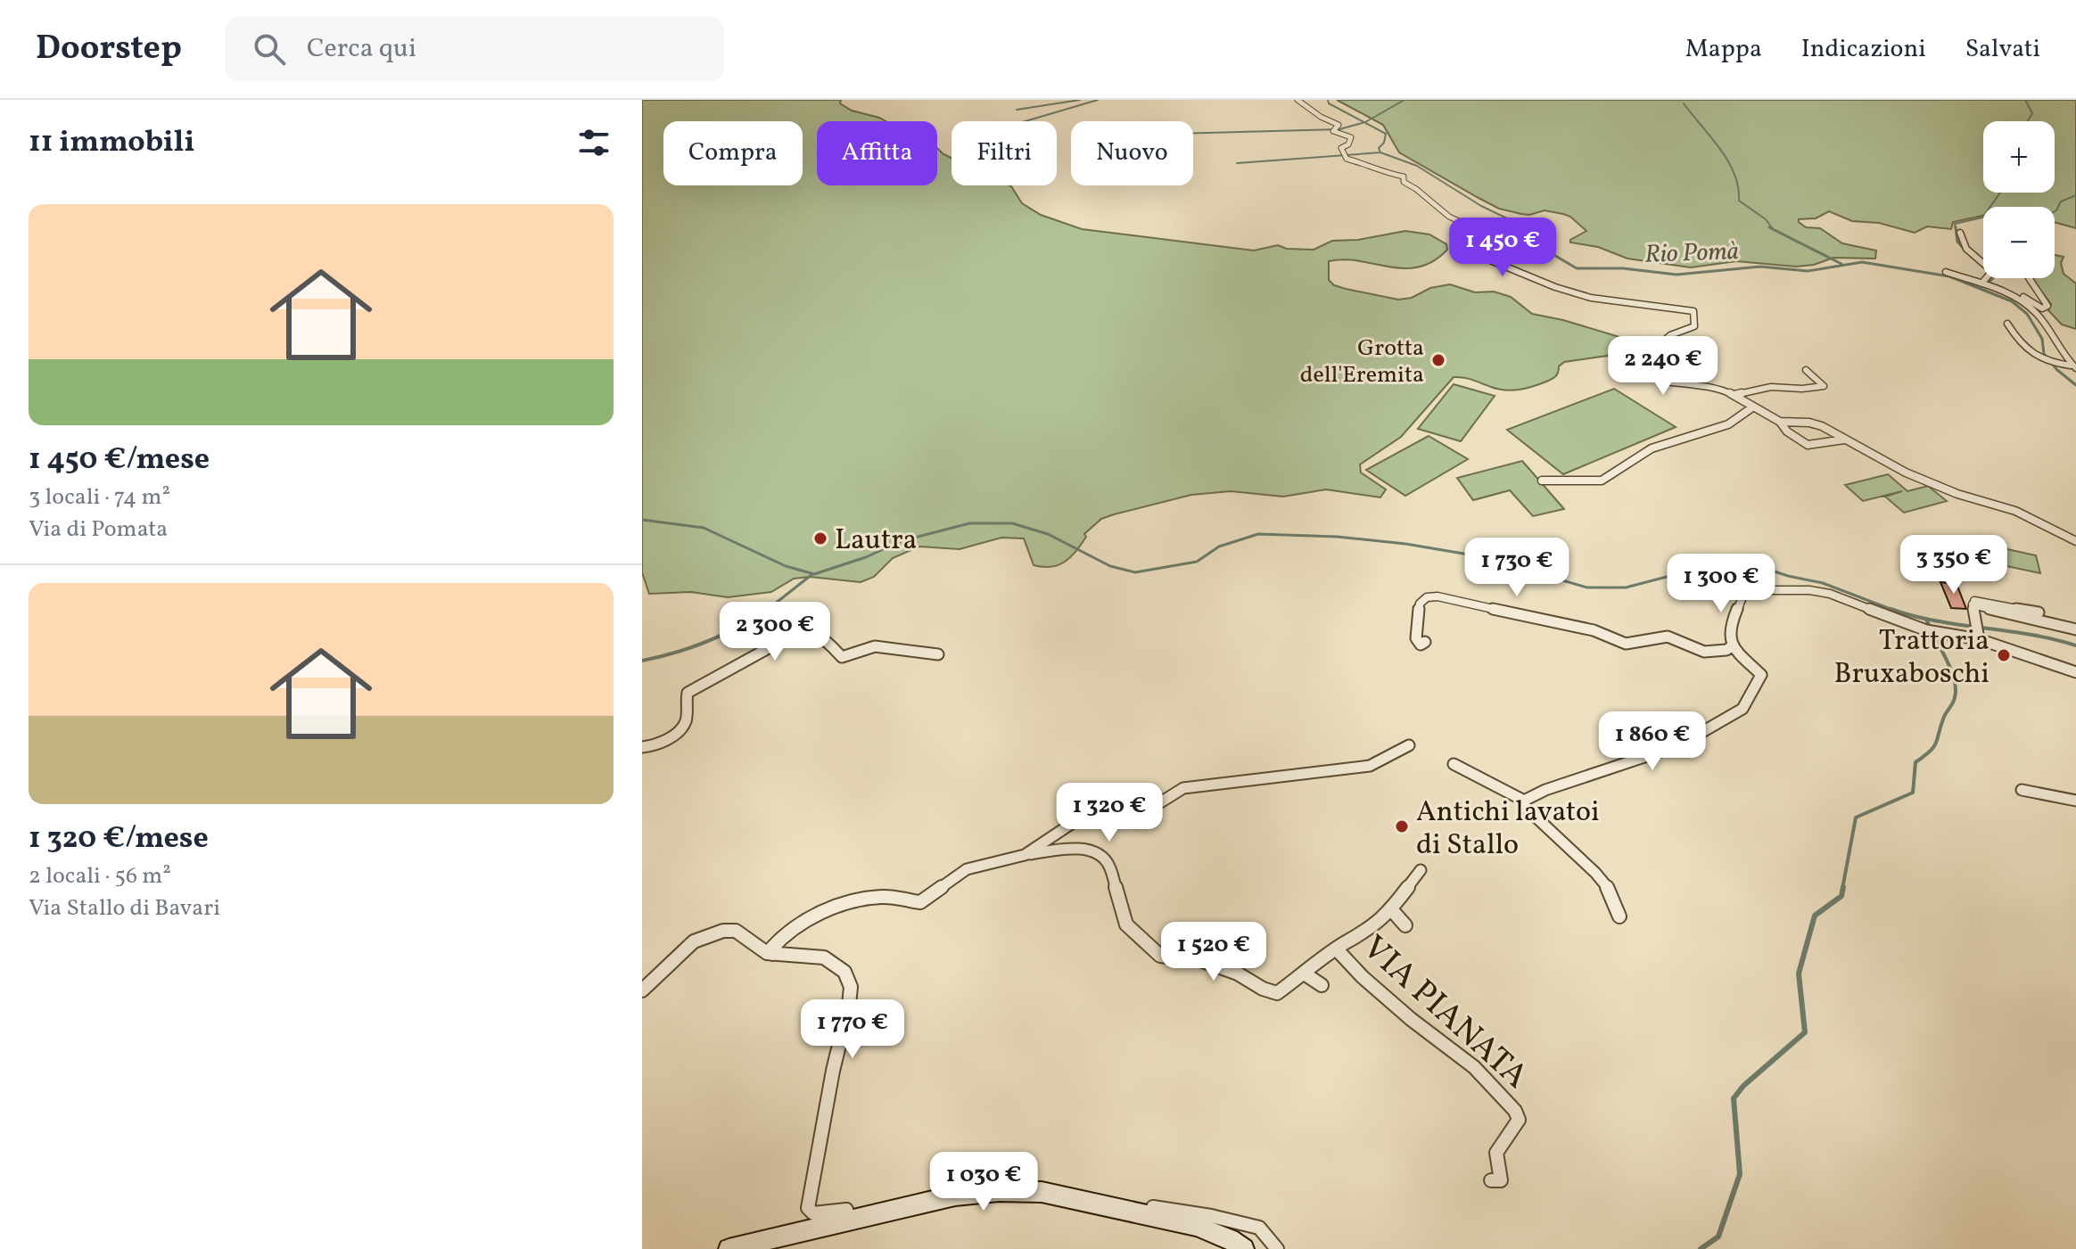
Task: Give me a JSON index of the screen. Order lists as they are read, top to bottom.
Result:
{
  "streets": {
    "street": ["VIA PIANATA"]
  },
  "water": ["Rio Pomà"],
  "places": [
    "Grotta dell'Eremita",
    "Lautra",
    "Trattoria Bruxaboschi",
    "Antichi lavatoi di Stallo"
  ],
  "page": {
    "header": "Doorstep",
    "search": "Cerca qui",
    "nav": ["Mappa", "Indicazioni", "Salvati"],
    "heading": "11 immobili",
    "map_buttons": ["+", "−"],
    "chip": [
      "Compra",
      "Affitta",
      "Filtri",
      "Nuovo"
    ],
    "list": [
      {
        "name": "1 450 €/mese",
        "note": "3 locali · 74 m² · Via di Pomata"
      },
      {
        "name": "1 320 €/mese",
        "note": "2 locali · 56 m² · Via Stallo di Bavari"
      }
    ],
    "price": [
      "1 450 €",
      "2 240 €",
      "3 350 €",
      "1 730 €",
      "1 300 €",
      "2 300 €",
      "1 860 €",
      "1 320 €",
      "1 520 €",
      "1 770 €",
      "1 030 €"
    ]
  }
}
